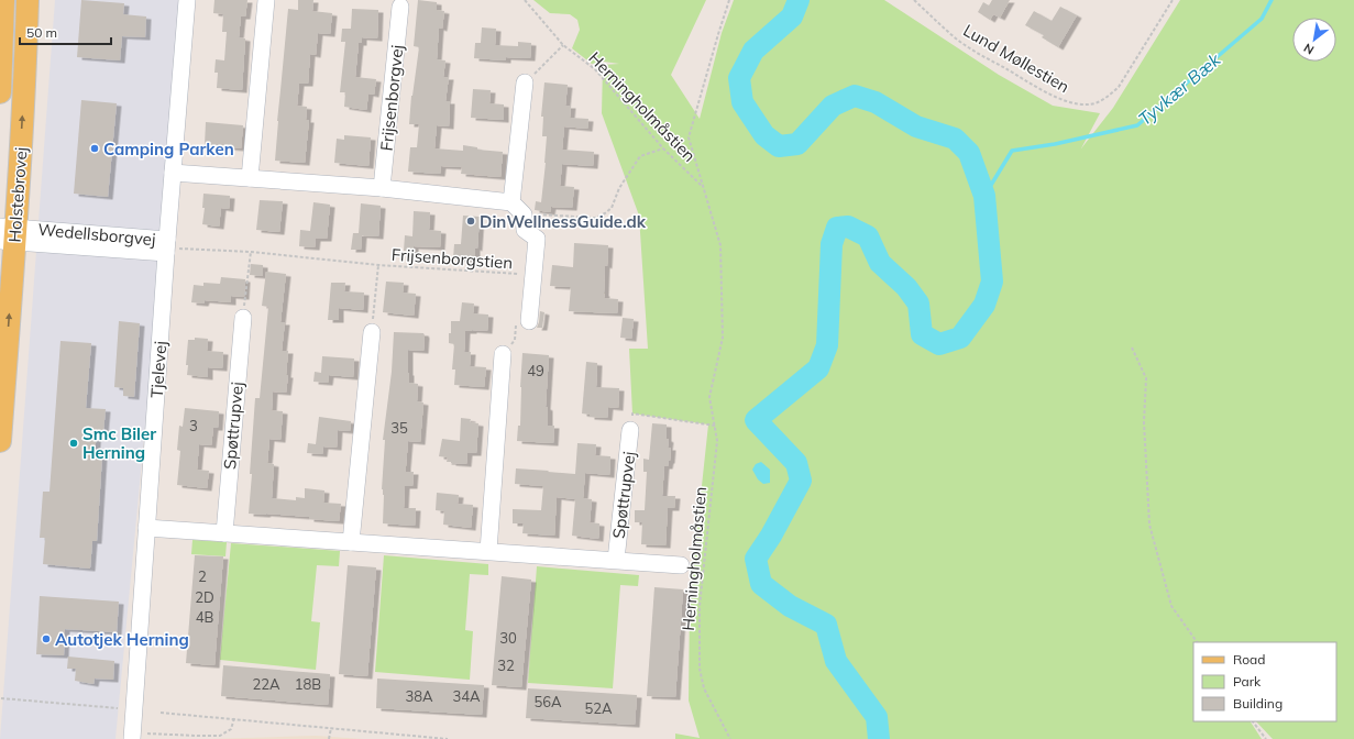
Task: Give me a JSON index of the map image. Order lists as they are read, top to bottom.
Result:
{
  "streets": {
    "main road": ["Holstebrovej"],
    "street": [
      "Frijsenborgvej",
      "Wedellsborgvej",
      "Tjelevej",
      "Spøttrupvej"
    ],
    "path": ["Lund Møllestien", "Herningholmåstien", "Frijsenborgstien"]
  },
  "crossings": [
    ["Holstebrovej", "Wedellsborgvej"],
    ["Wedellsborgvej", "Frijsenborgstien"],
    ["Wedellsborgvej", "Tjelevej"],
    ["Frijsenborgstien", "Tjelevej"],
    ["Tjelevej", "Spøttrupvej"]
  ],
  "one_way": ["Holstebrovej"],
  "water": ["Tyvkær Bæk"],
  "places": [
    "Camping Parken",
    "DinWellnessGuide.dk",
    "Smc Biler Herning",
    "Autotjek Herning"
  ],
  "house_numbers": [
    "49",
    "3",
    "35",
    "2",
    "2D",
    "4B",
    "30",
    "32",
    "22A",
    "18B",
    "38A",
    "34A",
    "56A",
    "52A"
  ],
  "legend": ["Road", "Park", "Building"],
  "scale_bar": "50 m",
  "north": "bottom left"
}
